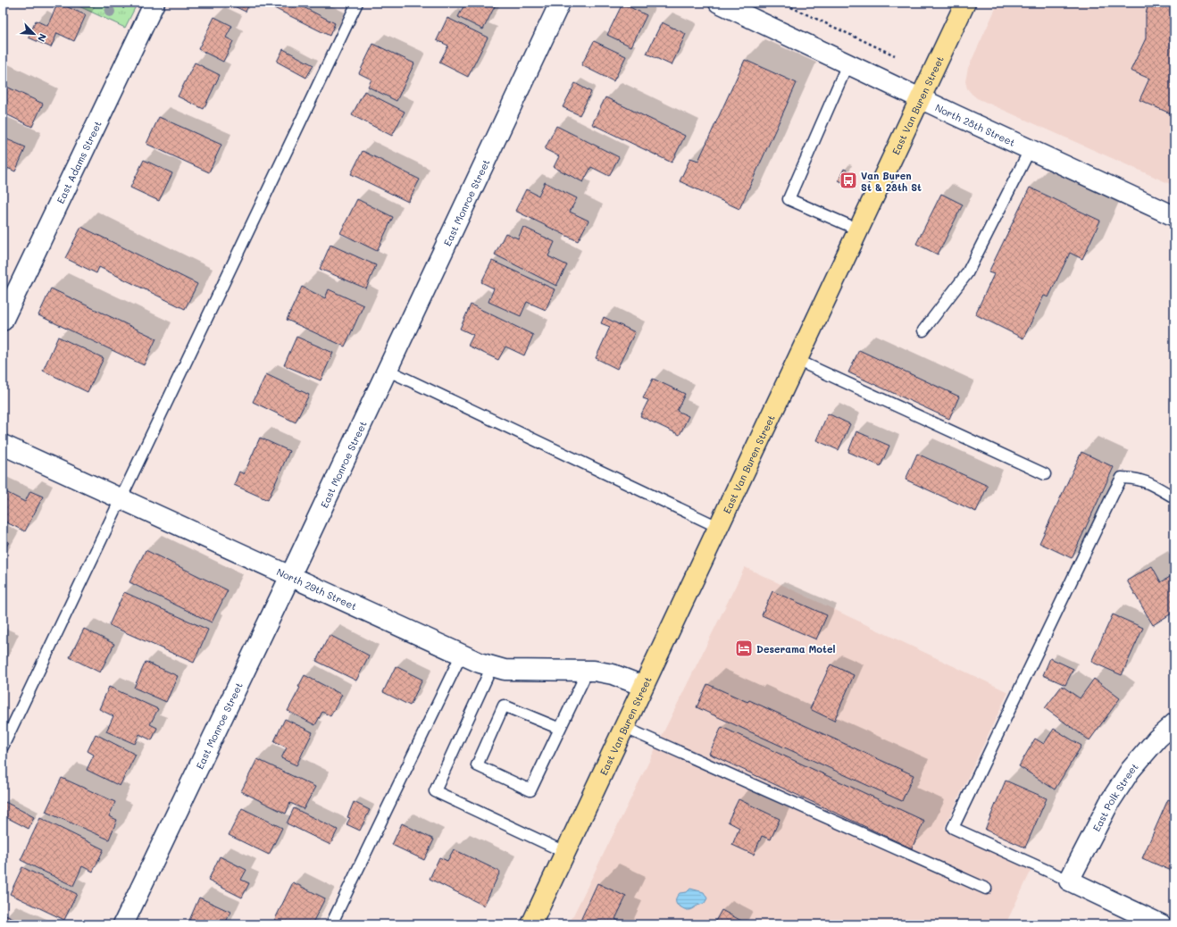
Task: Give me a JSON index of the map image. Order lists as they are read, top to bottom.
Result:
{
  "streets": {
    "main road": ["East Van Buren Street"],
    "street": [
      "North 28th Street",
      "East Adams Street",
      "East Monroe Street",
      "North 29th Street",
      "East Polk Street"
    ]
  },
  "crossings": [
    ["East Van Buren Street", "North 28th Street"],
    ["East Van Buren Street", "North 29th Street"],
    ["East Monroe Street", "North 29th Street"]
  ],
  "places": {
    "bus stop": ["Van Buren St & 28th St"],
    "hotel": ["Deserama Motel"]
  },
  "north": "bottom right"
}
